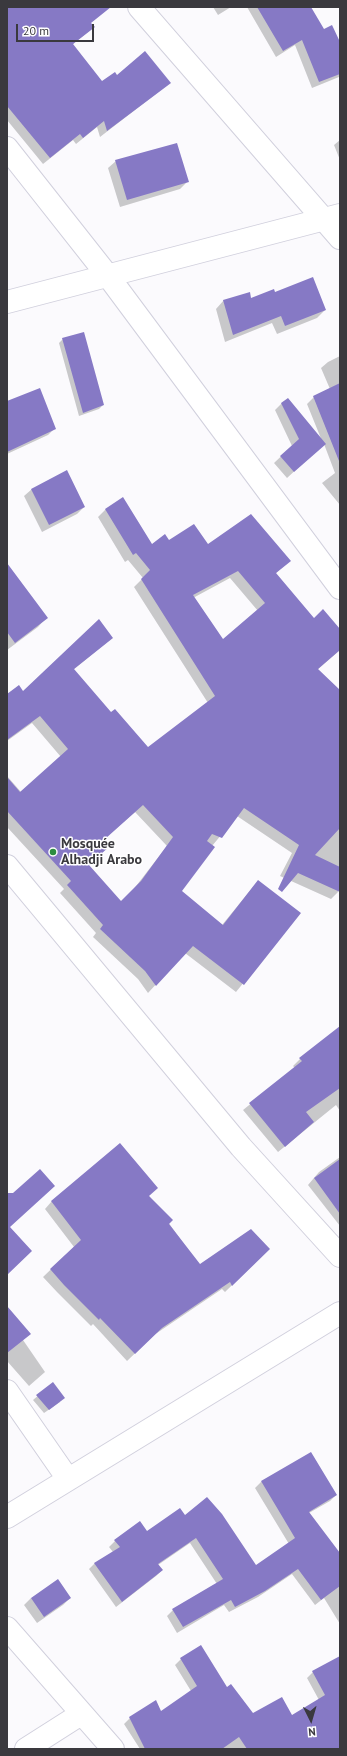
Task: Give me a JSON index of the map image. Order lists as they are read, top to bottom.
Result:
{
  "places": ["Mosquée Alhadji Arabo"],
  "scale_bar": "20 m",
  "north": "bottom"
}
